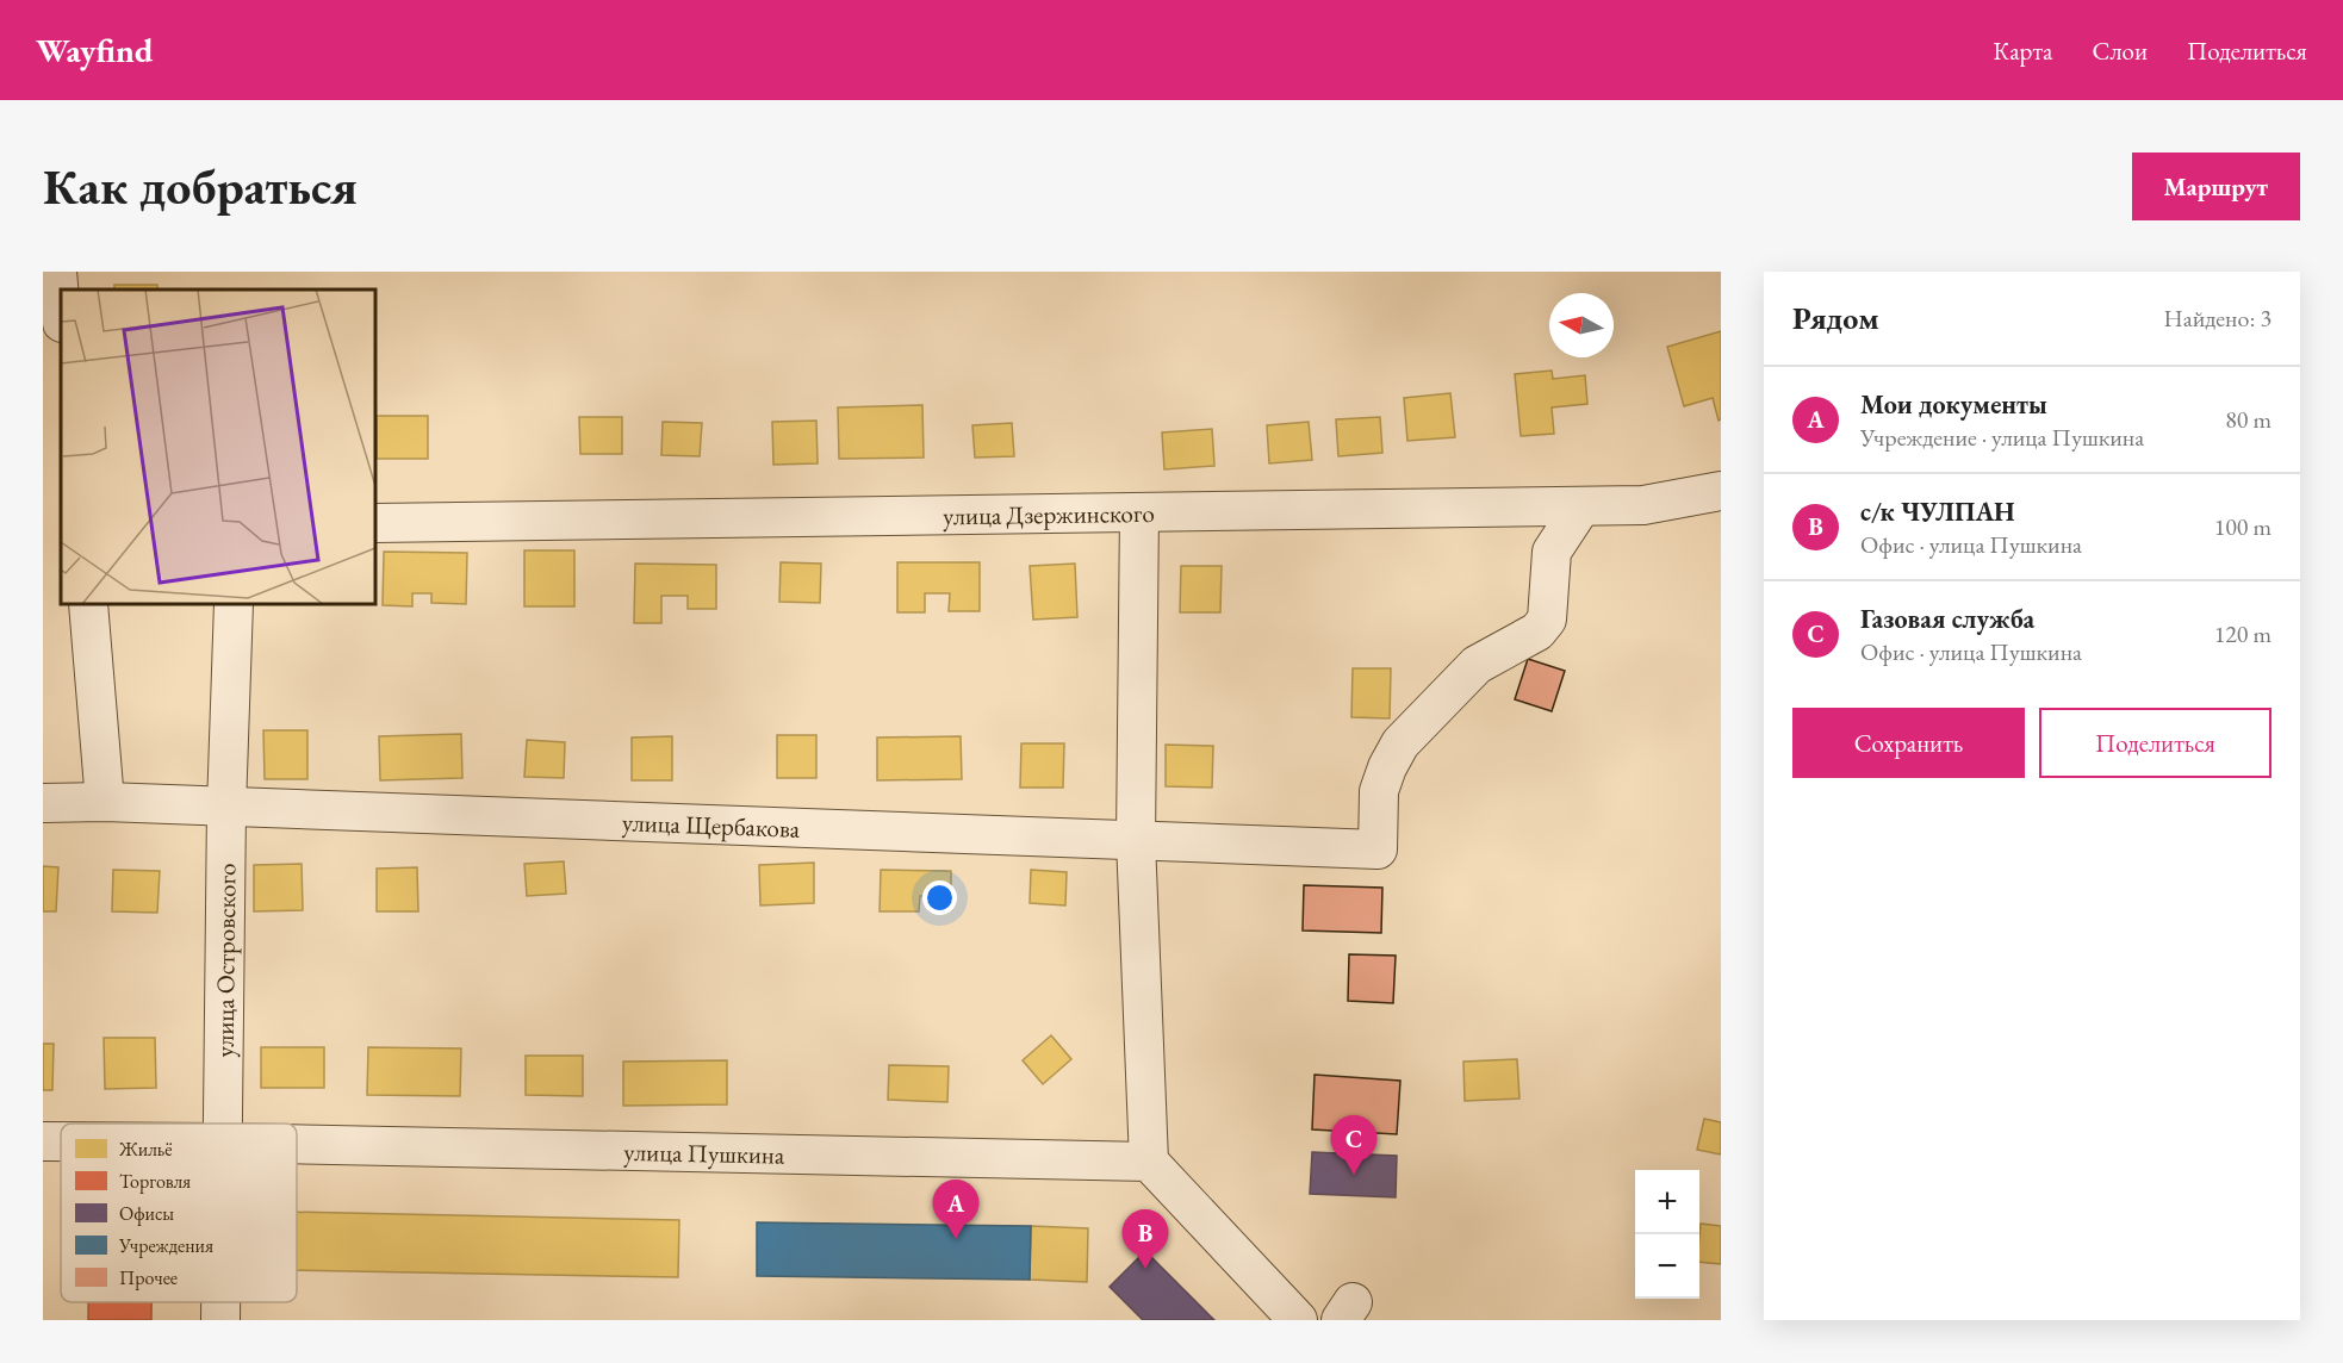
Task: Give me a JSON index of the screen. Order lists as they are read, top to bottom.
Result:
{
  "streets": {
    "street": [
      "улица Дзержинского",
      "улица Щербакова",
      "улица Островского",
      "улица Пушкина"
    ]
  },
  "crossings": [
    ["улица Дзержинского", "улица Щербакова"],
    ["улица Щербакова", "улица Островского"]
  ],
  "legend": [
    "Жильё",
    "Торговля",
    "Офисы",
    "Учреждения",
    "Прочее"
  ],
  "north": "left",
  "page": {
    "header": "Wayfind",
    "nav": ["Карта", "Слои", "Поделиться"],
    "buttons": [
      "Маршрут",
      ["Сохранить", "Поделиться"]
    ],
    "title": "Как добраться",
    "heading": ["Рядом", "Найдено: 3"],
    "list": [
      {
        "mark": "A",
        "name": "Мои документы",
        "note": "Учреждение · улица Пушкина",
        "value": "80 m"
      },
      {
        "mark": "B",
        "name": "с/к ЧУЛПАН",
        "note": "Офис · улица Пушкина",
        "value": "100 m"
      },
      {
        "mark": "C",
        "name": "Газовая служба",
        "note": "Офис · улица Пушкина",
        "value": "120 m"
      }
    ],
    "pins": ["C", "A", "B"],
    "map_buttons": ["+", "−"]
  }
}
